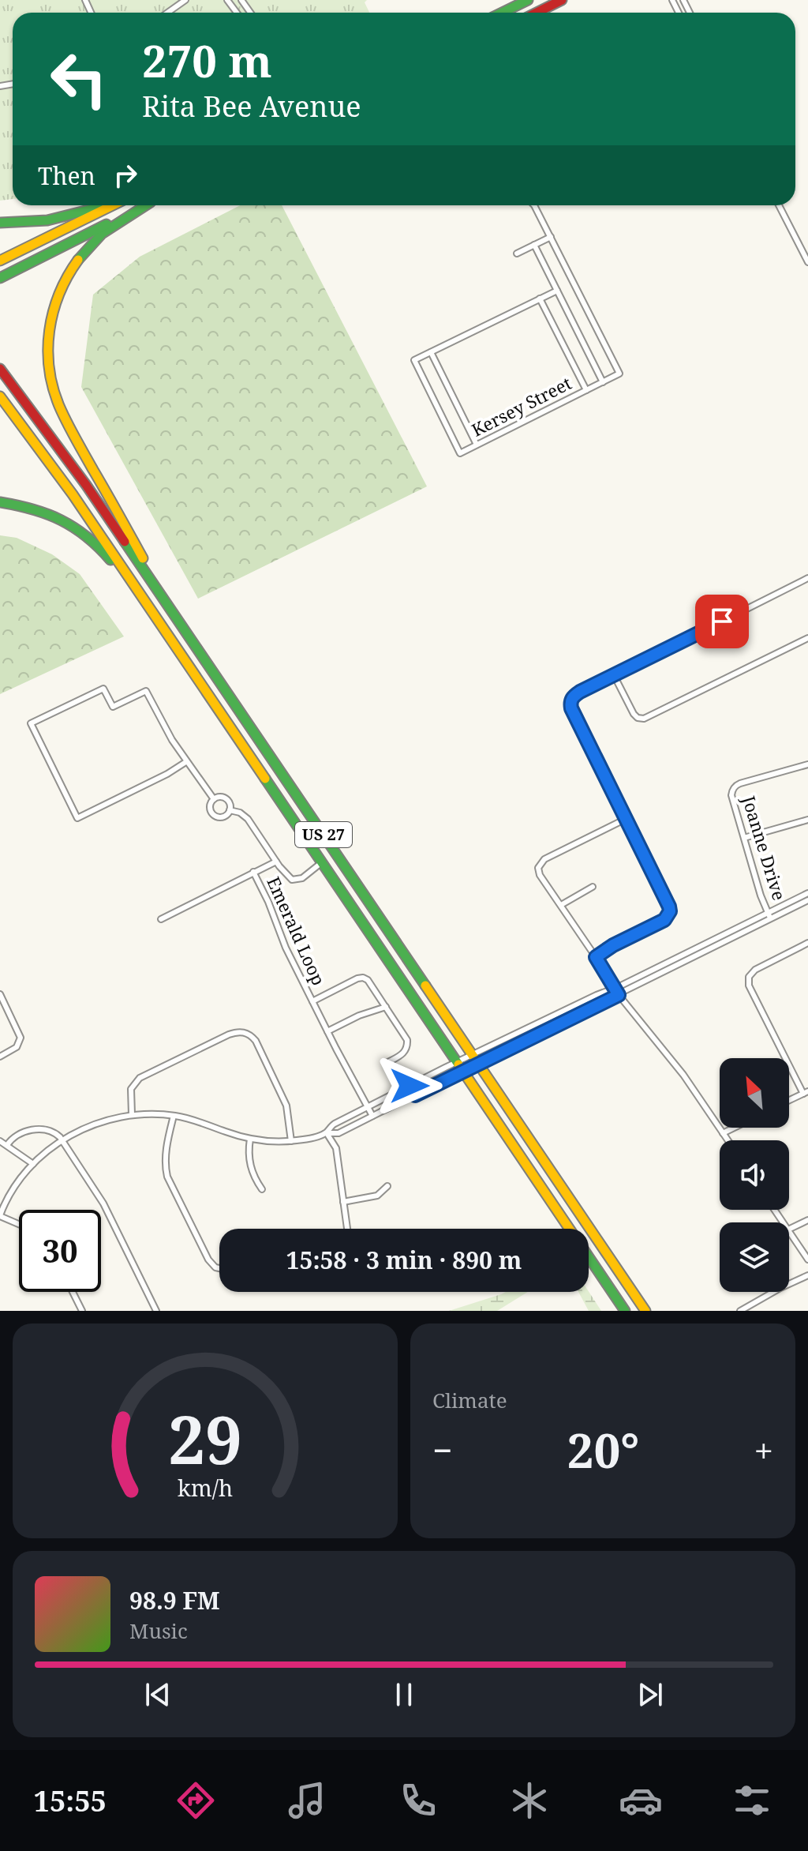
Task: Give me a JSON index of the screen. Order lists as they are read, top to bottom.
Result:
{
  "streets": {
    "highway": ["US 27"],
    "street": ["Kersey Street", "Joanne Drive", "Emerald Loop"]
  },
  "north": "top left",
  "page": {
    "turn": ["270 m", "Rita Bee Avenue"],
    "then": "Then",
    "limit": "30",
    "trip": "15:58 · 3 min · 890 m",
    "tile": "Climate",
    "heat": ["−", "20°", "+"],
    "song": ["98.9 FM", "Music"],
    "tabs": "15:55",
    "gauge": ["29", "km/h"]
  }
}
